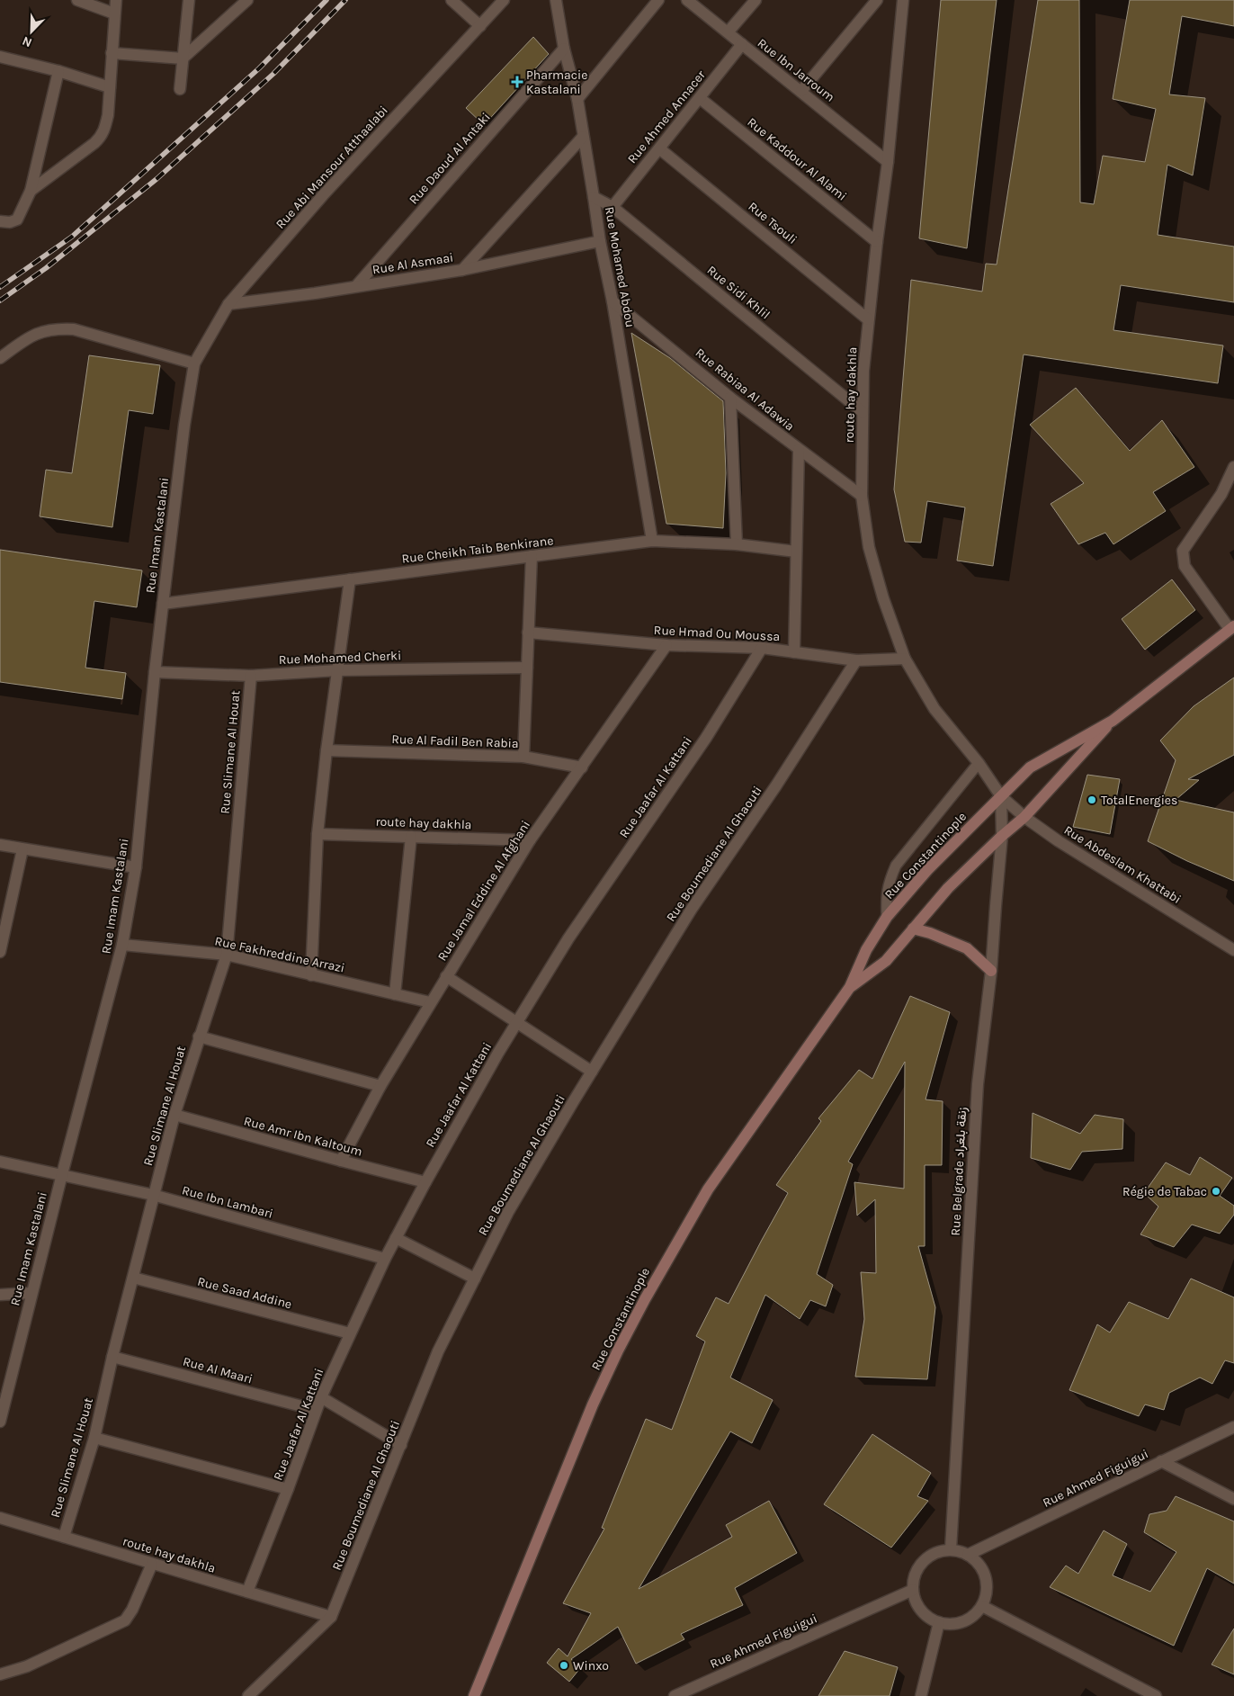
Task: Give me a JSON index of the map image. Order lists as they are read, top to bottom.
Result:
{
  "streets": {
    "street": [
      "Rue Ibn Jarroum",
      "Rue Ahmed Annacer",
      "Rue Daoud Al Antaki",
      "Rue Kaddour Al Alami",
      "Rue Abi Mansour Atthaalabi",
      "Rue Tsouli",
      "Rue Al Asmaai",
      "Rue Mohamed Abdou",
      "Rue Sidi Khlil",
      "Rue Rabiaa Al Adawia",
      "route hay dakhla",
      "Rue Imam Kastalani",
      "Rue Cheikh Taib Benkirane",
      "Rue Hmad Ou Moussa",
      "Rue Mohamed Cherki",
      "Rue Al Fadil Ben Rabia",
      "Rue Slimane Al Houat",
      "Rue Jaafar Al Kattani",
      "Rue Boumediane Al Ghaouti",
      "Rue Constantinople",
      "Rue Abdeslam Khattabi",
      "Rue Jamal Eddine Al Afghani",
      "Rue Fakhreddine Arrazi",
      "Rue Amr Ibn Kaltoum",
      "Rue Belgrade زنقة بلغراد",
      "Rue Ibn Lambari",
      "Rue Saad Addine",
      "Rue Al Maari",
      "Rue Ahmed Figuigui"
    ]
  },
  "crossings": [
    ["Rue Ibn Jarroum", "Rue Ahmed Annacer"],
    ["Rue Ibn Jarroum", "route hay dakhla"],
    ["Rue Ahmed Annacer", "Rue Kaddour Al Alami"],
    ["Rue Ahmed Annacer", "Rue Tsouli"],
    ["Rue Ahmed Annacer", "Rue Sidi Khlil"],
    ["Rue Daoud Al Antaki", "Rue Al Asmaai"],
    ["Rue Daoud Al Antaki", "Rue Mohamed Abdou"],
    ["Rue Kaddour Al Alami", "route hay dakhla"],
    ["Rue Abi Mansour Atthaalabi", "Rue Al Asmaai"],
    ["Rue Abi Mansour Atthaalabi", "Rue Imam Kastalani"],
    ["Rue Tsouli", "route hay dakhla"],
    ["Rue Al Asmaai", "Rue Mohamed Abdou"],
    ["Rue Mohamed Abdou", "Rue Sidi Khlil"],
    ["Rue Mohamed Abdou", "Rue Rabiaa Al Adawia"],
    ["Rue Mohamed Abdou", "Rue Cheikh Taib Benkirane"],
    ["Rue Sidi Khlil", "route hay dakhla"],
    ["Rue Rabiaa Al Adawia", "route hay dakhla"],
    ["route hay dakhla", "Rue Hmad Ou Moussa"],
    ["route hay dakhla", "Rue Slimane Al Houat"],
    ["route hay dakhla", "Rue Jaafar Al Kattani"],
    ["route hay dakhla", "Rue Boumediane Al Ghaouti"],
    ["route hay dakhla", "Rue Constantinople"],
    ["route hay dakhla", "Rue Abdeslam Khattabi"],
    ["route hay dakhla", "Rue Jamal Eddine Al Afghani"],
    ["route hay dakhla", "Rue Belgrade زنقة بلغراد"],
    ["Rue Imam Kastalani", "Rue Cheikh Taib Benkirane"],
    ["Rue Imam Kastalani", "Rue Mohamed Cherki"],
    ["Rue Imam Kastalani", "Rue Fakhreddine Arrazi"],
    ["Rue Imam Kastalani", "Rue Ibn Lambari"],
    ["Rue Hmad Ou Moussa", "Rue Jaafar Al Kattani"],
    ["Rue Hmad Ou Moussa", "Rue Boumediane Al Ghaouti"],
    ["Rue Hmad Ou Moussa", "Rue Jamal Eddine Al Afghani"],
    ["Rue Mohamed Cherki", "Rue Slimane Al Houat"],
    ["Rue Al Fadil Ben Rabia", "Rue Jamal Eddine Al Afghani"],
    ["Rue Slimane Al Houat", "Rue Fakhreddine Arrazi"],
    ["Rue Slimane Al Houat", "Rue Amr Ibn Kaltoum"],
    ["Rue Slimane Al Houat", "Rue Ibn Lambari"],
    ["Rue Slimane Al Houat", "Rue Saad Addine"],
    ["Rue Slimane Al Houat", "Rue Al Maari"],
    ["Rue Jaafar Al Kattani", "Rue Amr Ibn Kaltoum"],
    ["Rue Jaafar Al Kattani", "Rue Ibn Lambari"],
    ["Rue Jaafar Al Kattani", "Rue Saad Addine"],
    ["Rue Jaafar Al Kattani", "Rue Al Maari"],
    ["Rue Constantinople", "Rue Abdeslam Khattabi"],
    ["Rue Constantinople", "Rue Belgrade زنقة بلغراد"],
    ["Rue Abdeslam Khattabi", "Rue Belgrade زنقة بلغراد"],
    ["Rue Jamal Eddine Al Afghani", "Rue Fakhreddine Arrazi"],
    ["Rue Jamal Eddine Al Afghani", "Rue Amr Ibn Kaltoum"],
    ["Rue Belgrade زنقة بلغراد", "Rue Ahmed Figuigui"]
  ],
  "places": {
    "health": ["Pharmacie Kastalani"],
    "other": ["TotalEnergies", "Régie de Tabac", "Winxo"]
  },
  "north": "bottom left"
}
